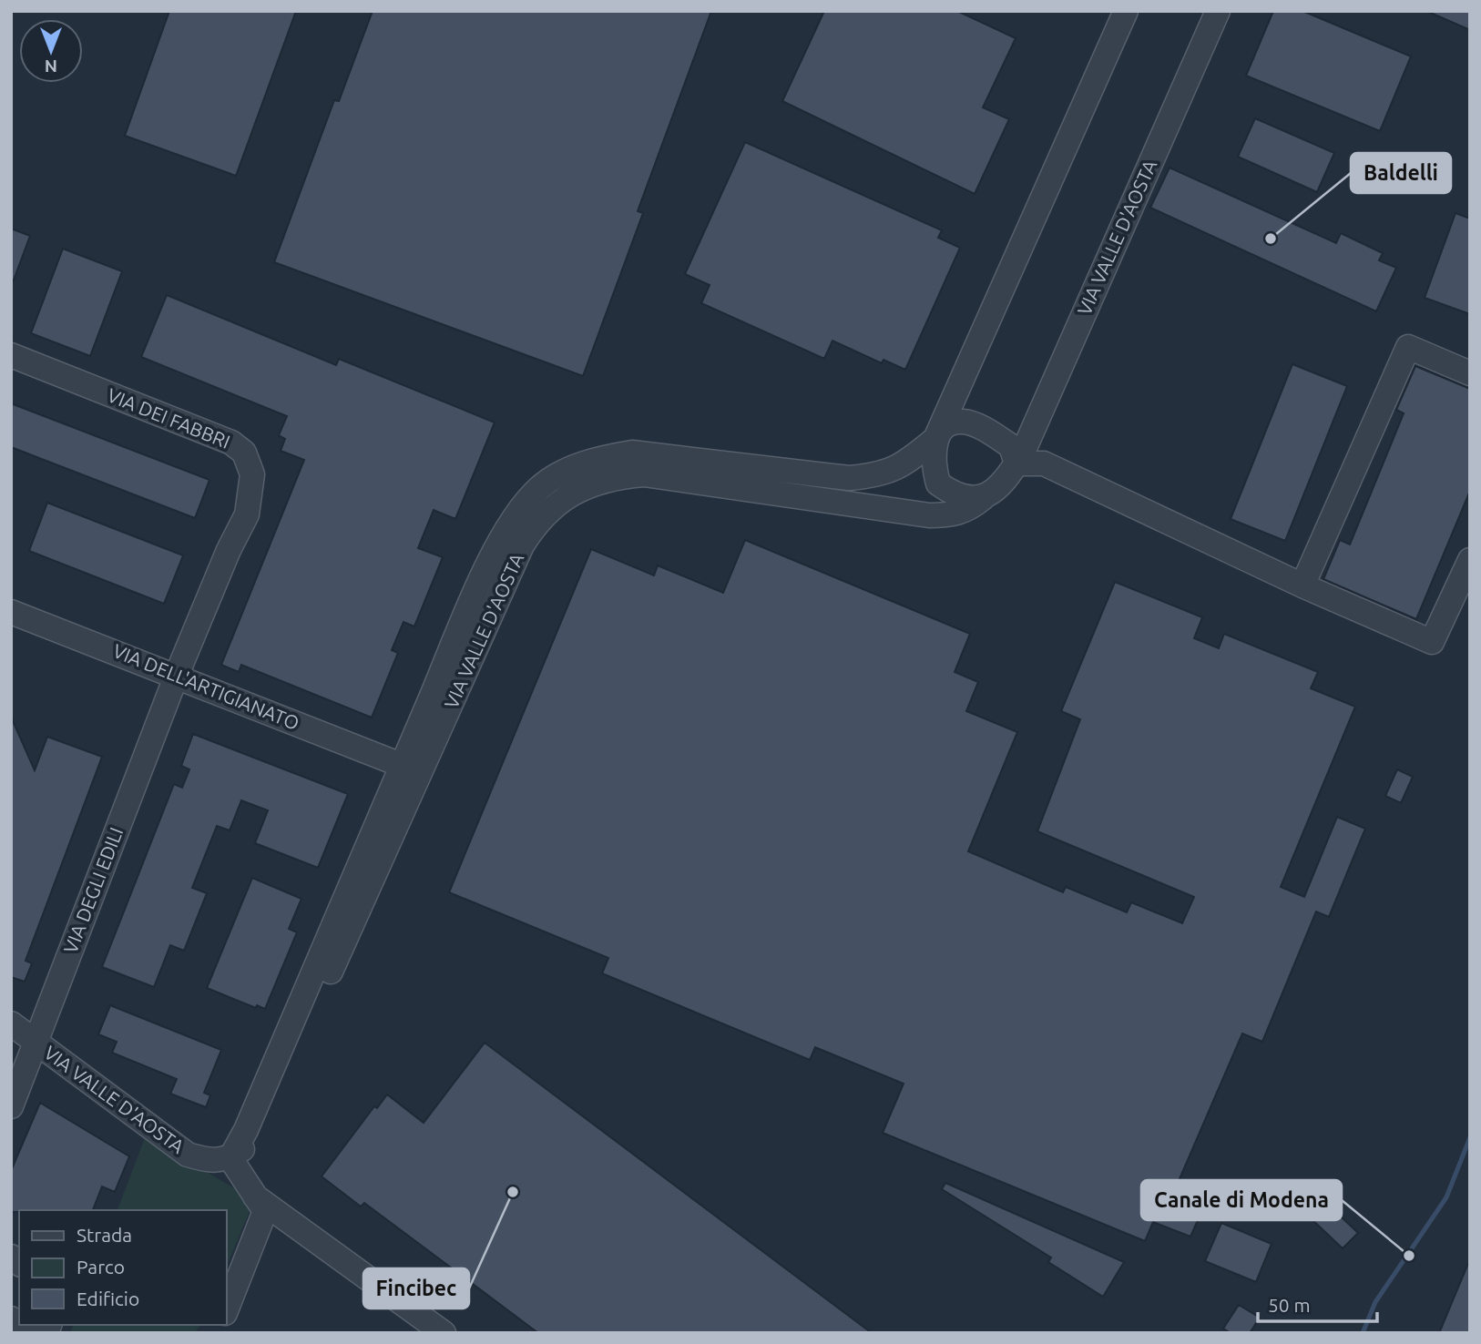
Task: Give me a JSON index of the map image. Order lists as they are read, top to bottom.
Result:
{
  "streets": {
    "street": [
      "VIA VALLE D'AOSTA",
      "VIA DEI FABBRI",
      "VIA DELL'ARTIGIANATO",
      "VIA DEGLI EDILI"
    ]
  },
  "crossings": [
    ["VIA VALLE D'AOSTA", "VIA DELL'ARTIGIANATO"],
    ["VIA VALLE D'AOSTA", "VIA DEGLI EDILI"],
    ["VIA DEI FABBRI", "VIA DELL'ARTIGIANATO"],
    ["VIA DEI FABBRI", "VIA DEGLI EDILI"],
    ["VIA DELL'ARTIGIANATO", "VIA DEGLI EDILI"]
  ],
  "places": ["Baldelli", "Fincibec", "Canale di Modena"],
  "legend": ["Strada", "Parco", "Edificio"],
  "scale_bar": "50 m",
  "north": "bottom"
}
